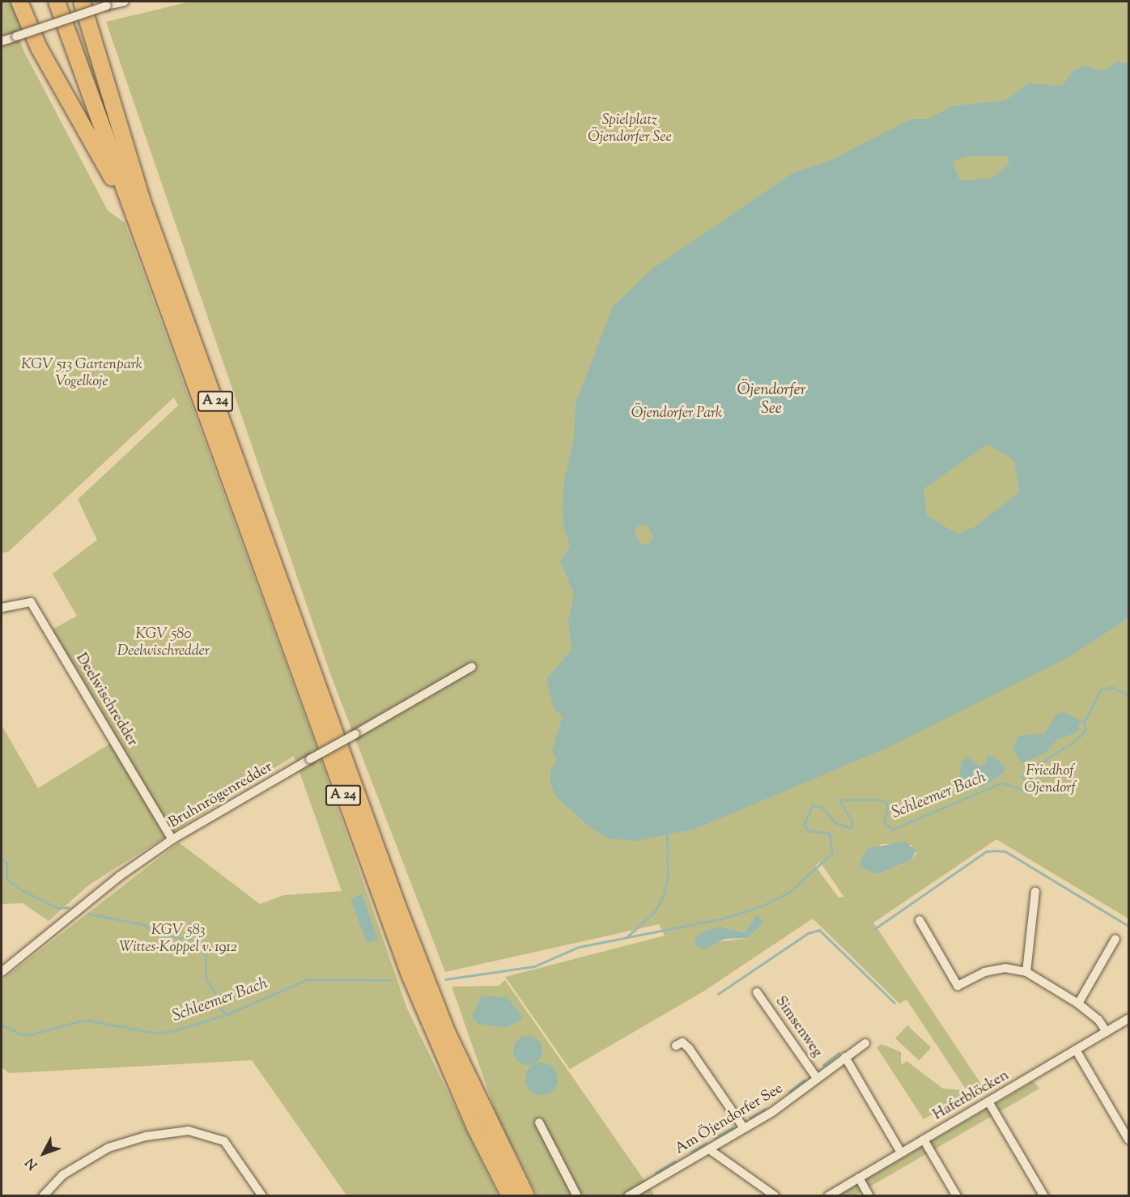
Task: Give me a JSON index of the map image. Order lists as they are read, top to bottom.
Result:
{
  "streets": {
    "highway": ["A 24"],
    "street": [
      "Deelwischredder",
      "Bruhnrögenredder",
      "Simsenweg",
      "Haferblöcken",
      "Am Öjendorfer See"
    ]
  },
  "crossings": [
    ["Deelwischredder", "Bruhnrögenredder"],
    ["Simsenweg", "Am Öjendorfer See"]
  ],
  "water": ["Öjendorfer See", "Schleemer Bach"],
  "parks": [
    "Spielplatz Öjendorfer See",
    "KGV 513 Gartenpark Vogelkoje",
    "Öjendorfer Park",
    "KGV 580 Deelwischredder",
    "Friedhof Öjendorf",
    "KGV 583 Wittes-Koppel v. 1912"
  ],
  "north": "bottom left"
}
